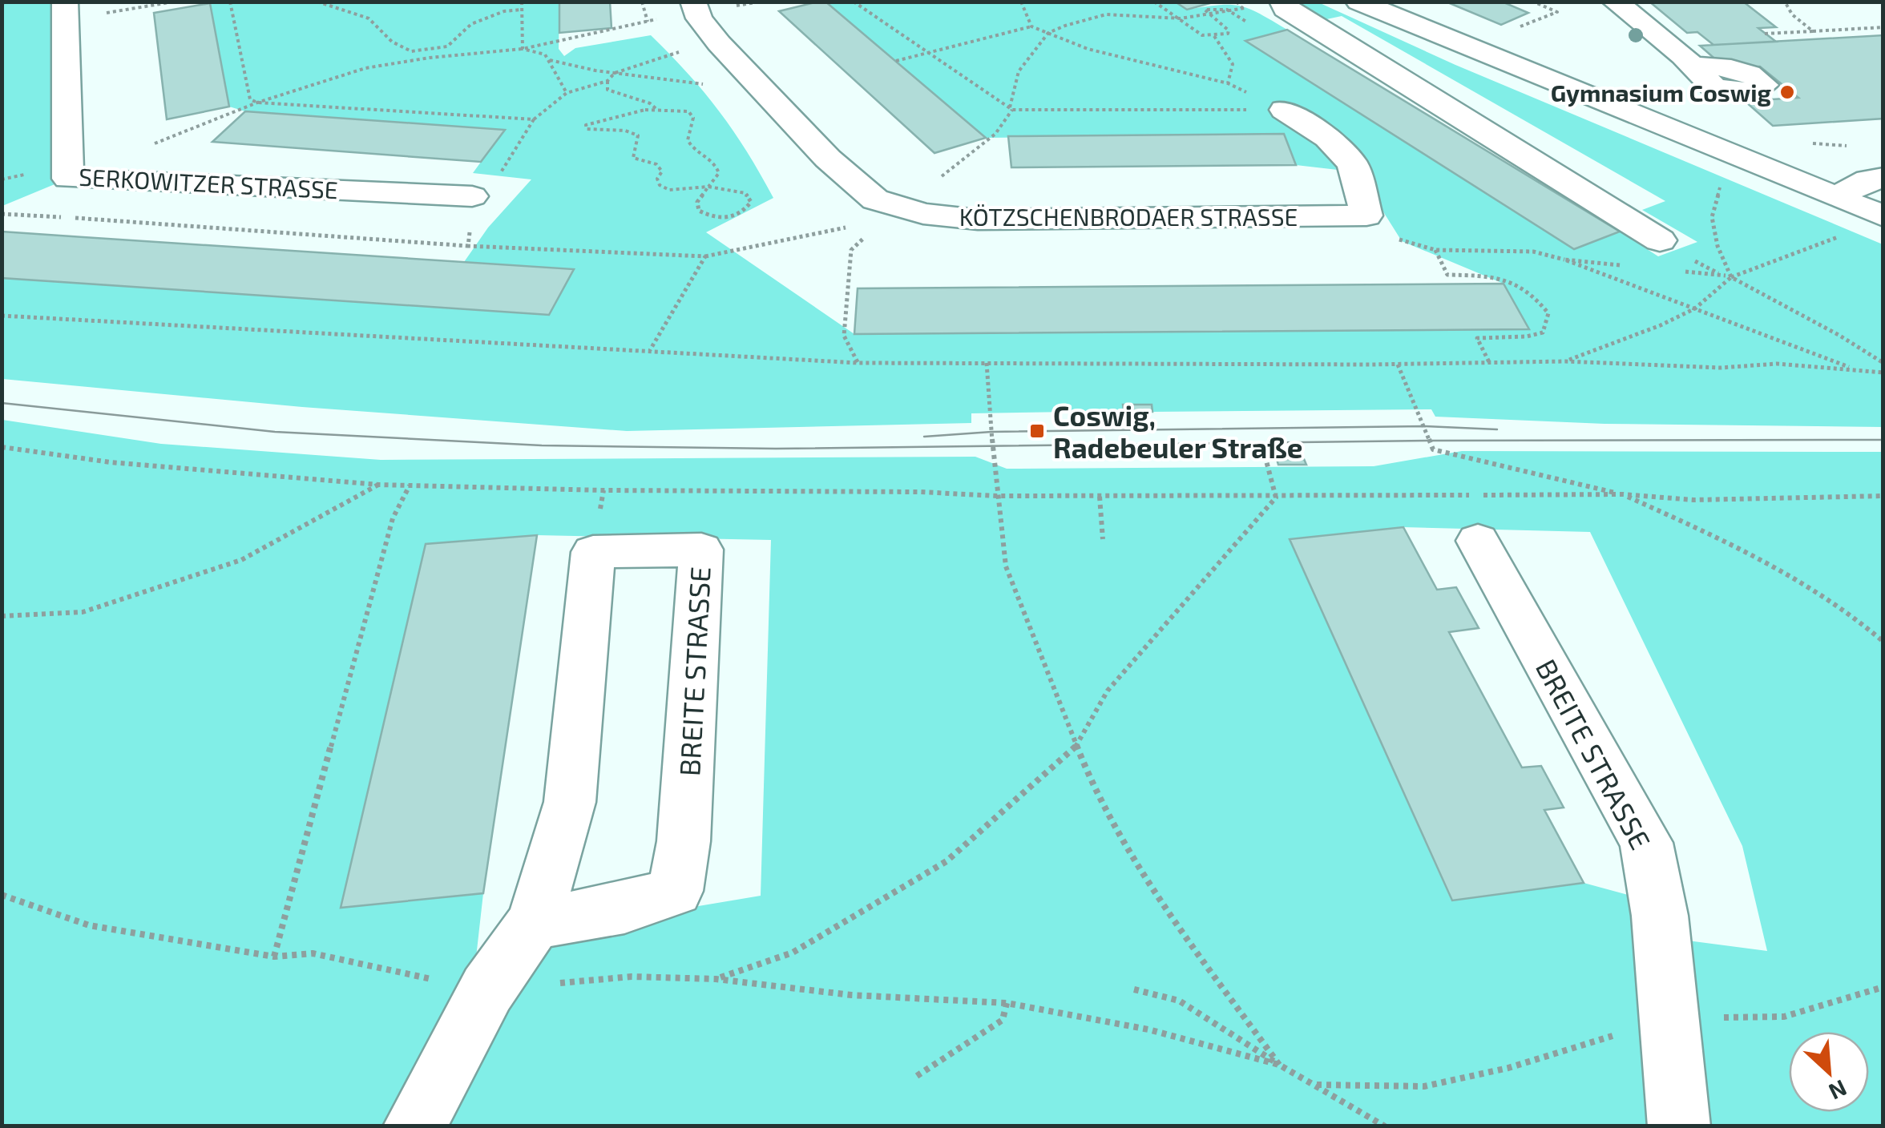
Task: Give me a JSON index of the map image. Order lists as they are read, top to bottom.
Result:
{
  "streets": {
    "street": ["SERKOWITZER STRASSE", "KÖTZSCHENBRODAER STRASSE", "BREITE STRASSE"]
  },
  "places": {
    "other": ["Gymnasium Coswig"],
    "transit": ["Coswig, Radebeuler Straße"]
  },
  "north": "bottom right"
}
